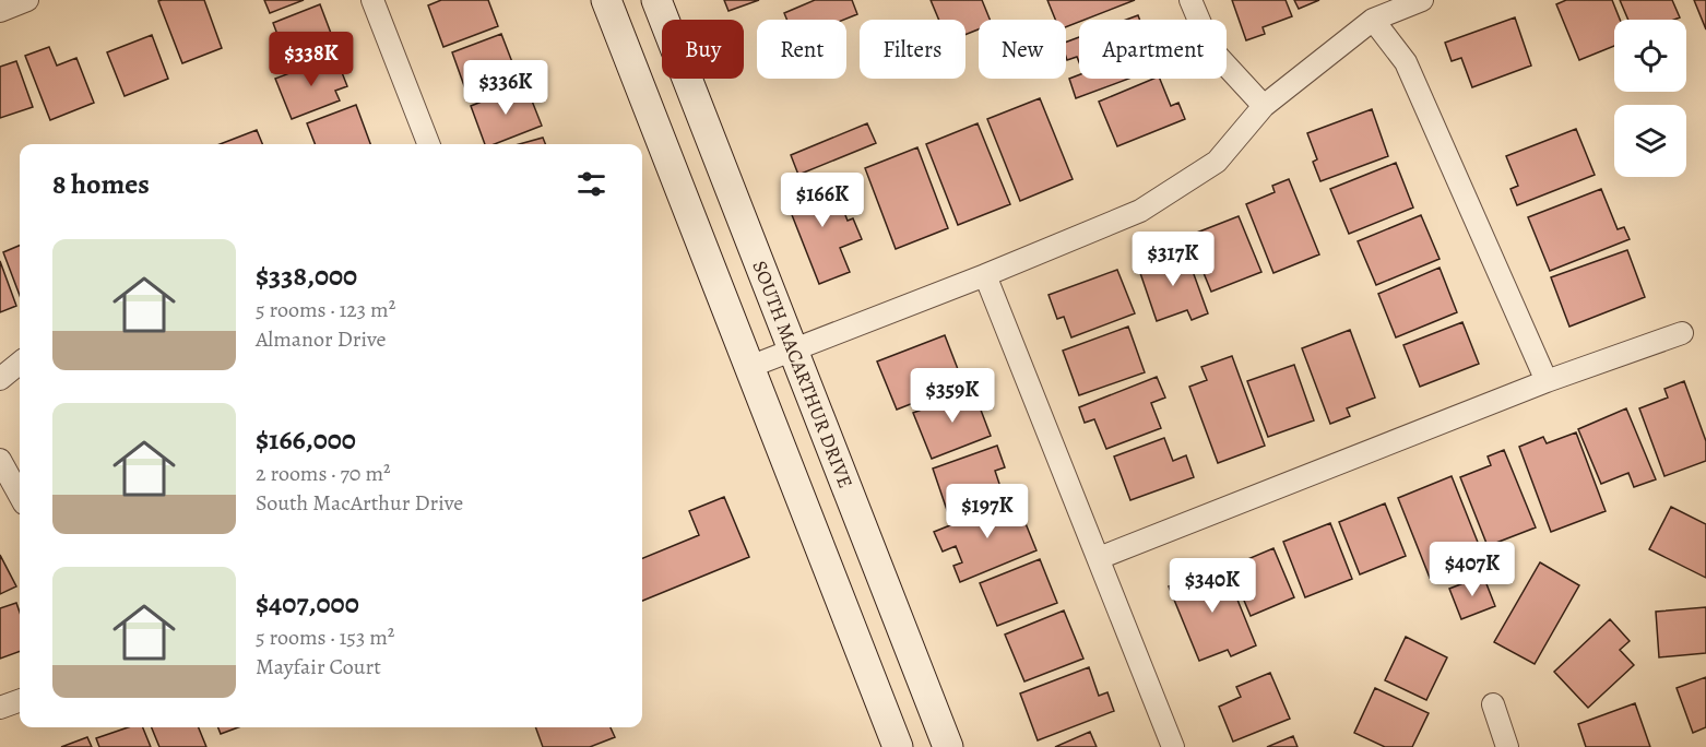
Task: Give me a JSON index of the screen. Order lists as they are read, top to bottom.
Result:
{
  "streets": {
    "main road": ["SOUTH MACARTHUR DRIVE"]
  },
  "page": {
    "chip": [
      "Buy",
      "Rent",
      "Filters",
      "New",
      "Apartment"
    ],
    "price": [
      "$338K",
      "$336K",
      "$166K",
      "$317K",
      "$359K",
      "$197K",
      "$407K",
      "$340K"
    ],
    "heading": "8 homes",
    "list": [
      {
        "name": "$338,000",
        "note": "5 rooms · 123 m² · Almanor Drive"
      },
      {
        "name": "$166,000",
        "note": "2 rooms · 70 m² · South MacArthur Drive"
      },
      {
        "name": "$407,000",
        "note": "5 rooms · 153 m² · Mayfair Court"
      }
    ]
  }
}
